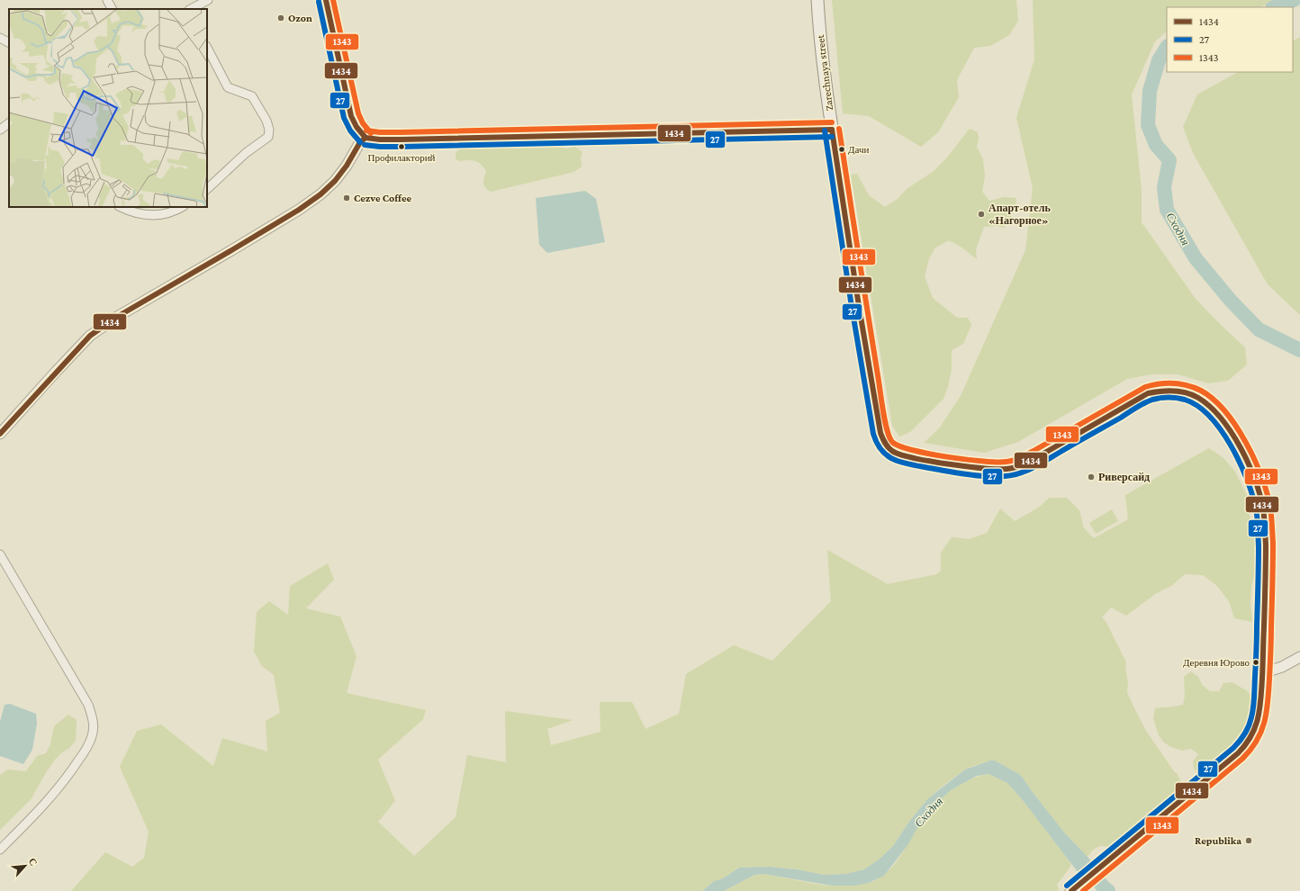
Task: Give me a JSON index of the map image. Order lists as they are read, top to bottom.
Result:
{
  "streets": {
    "main road": ["Zarechnaya street"]
  },
  "water": ["Сходня"],
  "places": [
    "Ozon",
    "Профилакторий",
    "Дачи",
    "Cezve Coffee",
    "Апарт-отель «Нагорное»",
    "Риверсайд",
    "Деревня Юрово",
    "Republika"
  ],
  "lines": ["transit line 1434", "transit line 1343", "transit line 27"],
  "legend": ["1434", "27", "1343"],
  "north": "top right"
}
